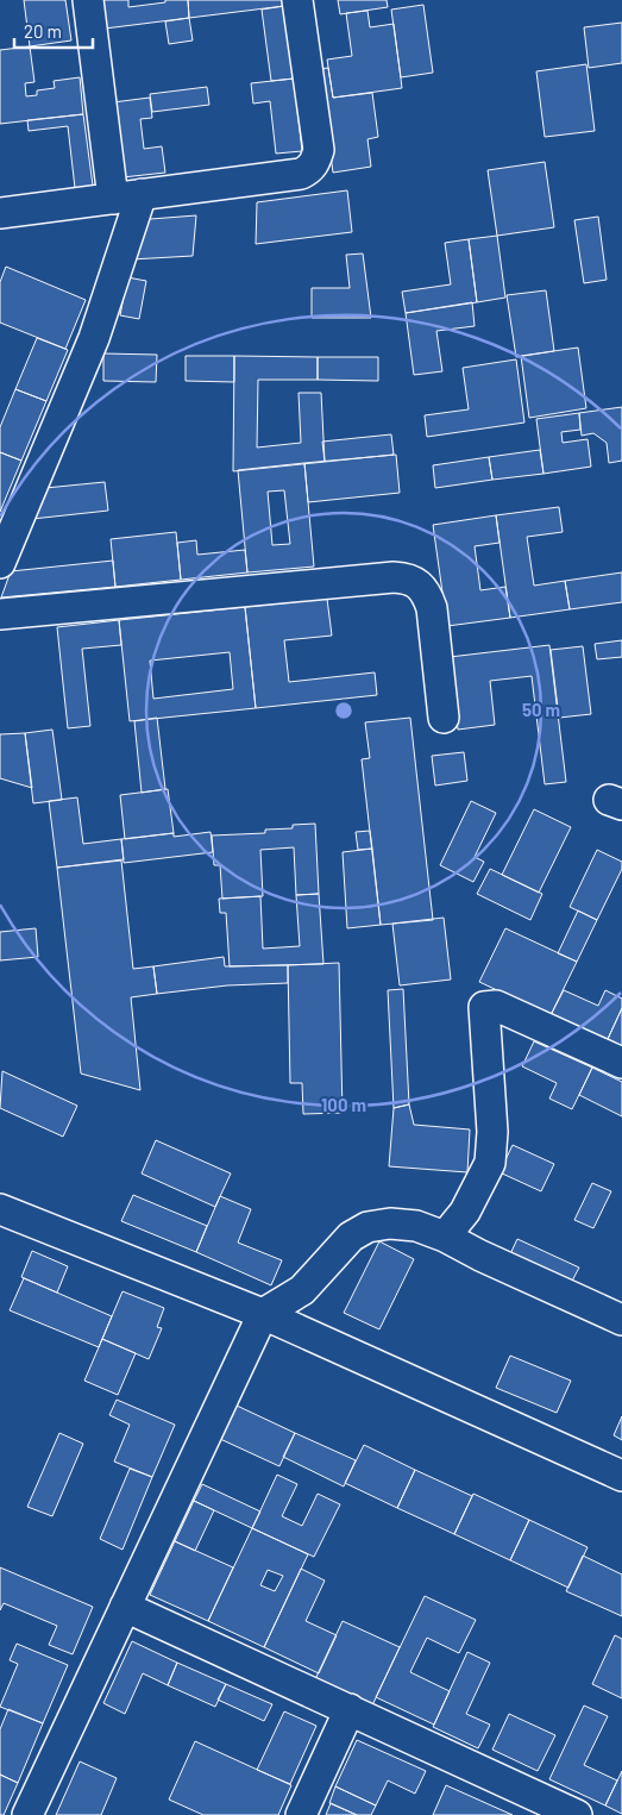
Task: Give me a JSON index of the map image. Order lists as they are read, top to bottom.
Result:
{
  "scale_bar": "20 m",
  "rings": ["50 m", "100 m"]
}
